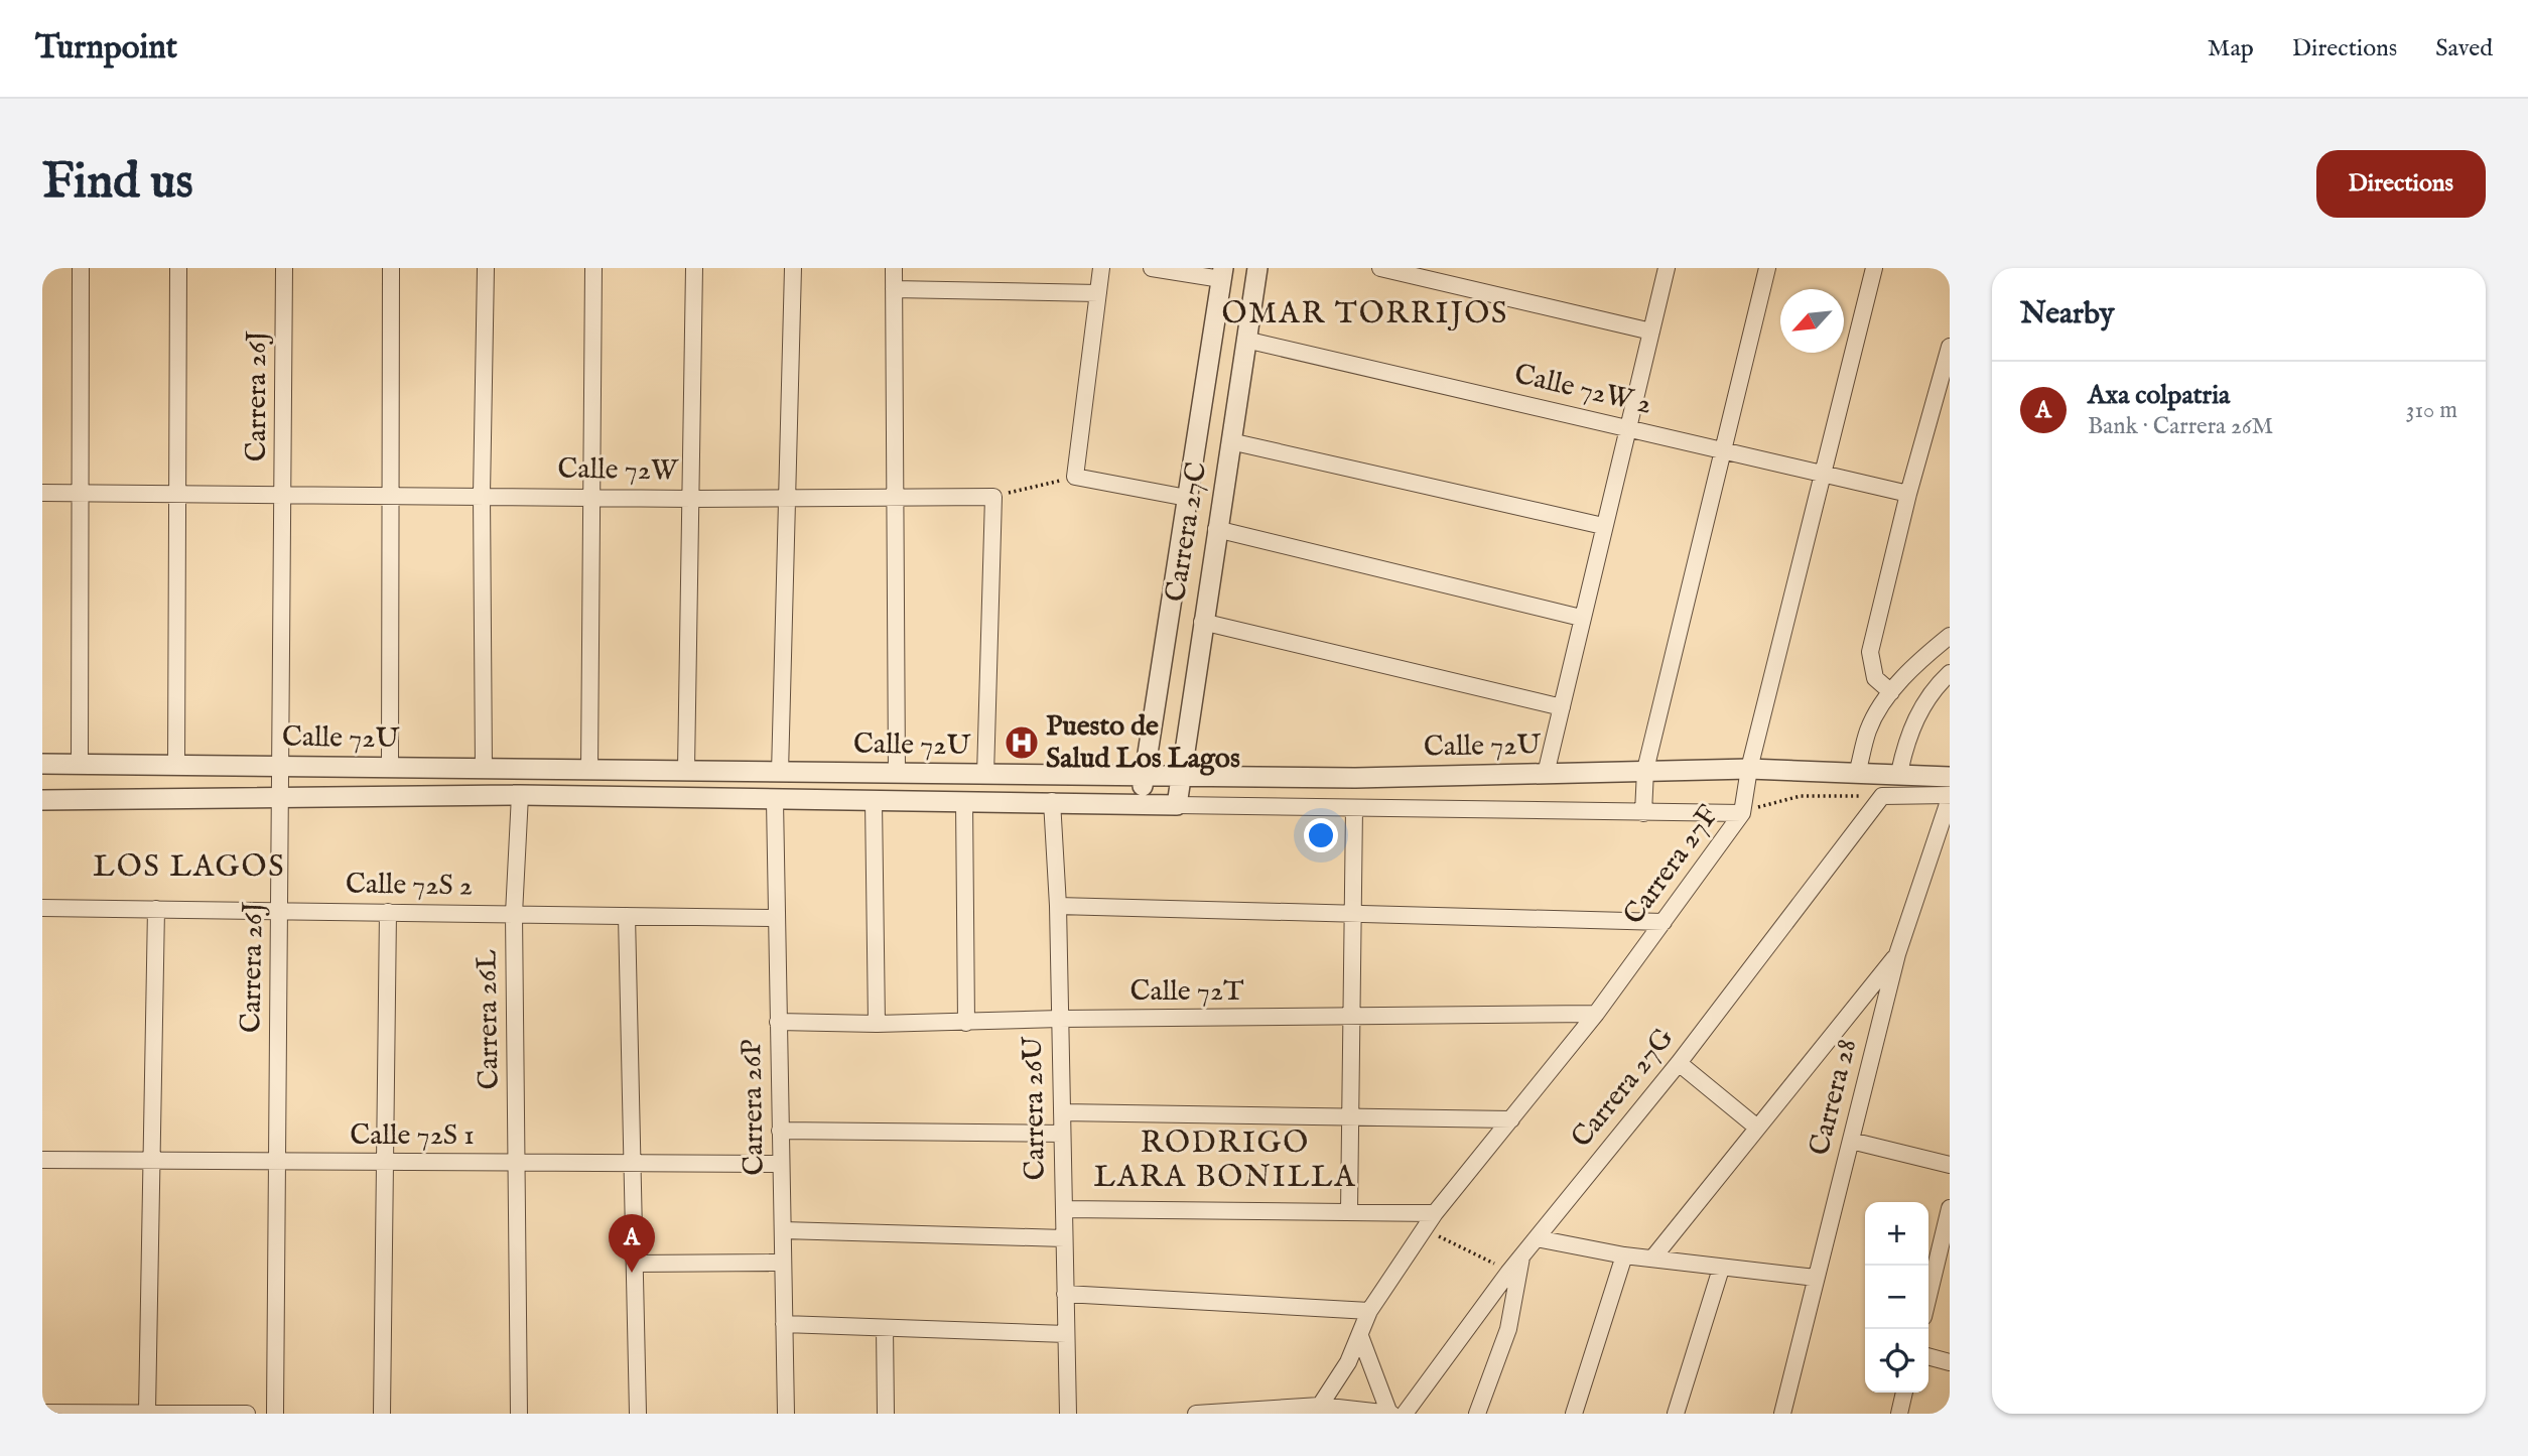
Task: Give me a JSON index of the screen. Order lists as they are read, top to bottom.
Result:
{
  "streets": {
    "street": [
      "Calle 72W 2",
      "Carrera 26J",
      "Calle 72W",
      "Carrera 27C",
      "Calle 72U",
      "Carrera 27F",
      "Calle 72S 2",
      "Calle 72T",
      "Carrera 26L",
      "Carrera 27G",
      "Carrera 28",
      "Carrera 26P",
      "Carrera 26U",
      "Calle 72S 1"
    ]
  },
  "crossings": [
    ["Calle 72W 2", "Carrera 27C"],
    ["Calle 72W 2", "Carrera 27F"],
    ["Carrera 26J", "Calle 72W"],
    ["Carrera 26J", "Calle 72U"],
    ["Carrera 26J", "Calle 72S 2"],
    ["Carrera 26J", "Calle 72S 1"],
    ["Carrera 27C", "Calle 72U"],
    ["Calle 72U", "Carrera 27F"],
    ["Calle 72U", "Carrera 26L"],
    ["Calle 72U", "Carrera 26P"],
    ["Calle 72U", "Carrera 26U"],
    ["Carrera 27F", "Calle 72T"],
    ["Calle 72S 2", "Carrera 26L"],
    ["Calle 72S 2", "Carrera 26P"],
    ["Calle 72T", "Carrera 26P"],
    ["Calle 72T", "Carrera 26U"],
    ["Carrera 26L", "Calle 72S 1"],
    ["Carrera 26P", "Calle 72S 1"]
  ],
  "districts": ["OMAR TORRIJOS", "LOS LAGOS", "RODRIGO LARA BONILLA"],
  "places": {
    "hospital": ["Puesto de Salud Los Lagos"]
  },
  "north": "bottom left",
  "page": {
    "header": "Turnpoint",
    "nav": ["Map", "Directions", "Saved"],
    "buttons": "Directions",
    "title": "Find us",
    "heading": "Nearby",
    "list": [
      {
        "mark": "A",
        "name": "Axa colpatria",
        "note": "Bank · Carrera 26M",
        "value": "310 m"
      }
    ],
    "map_buttons": ["+", "−"],
    "pins": "A"
  }
}
